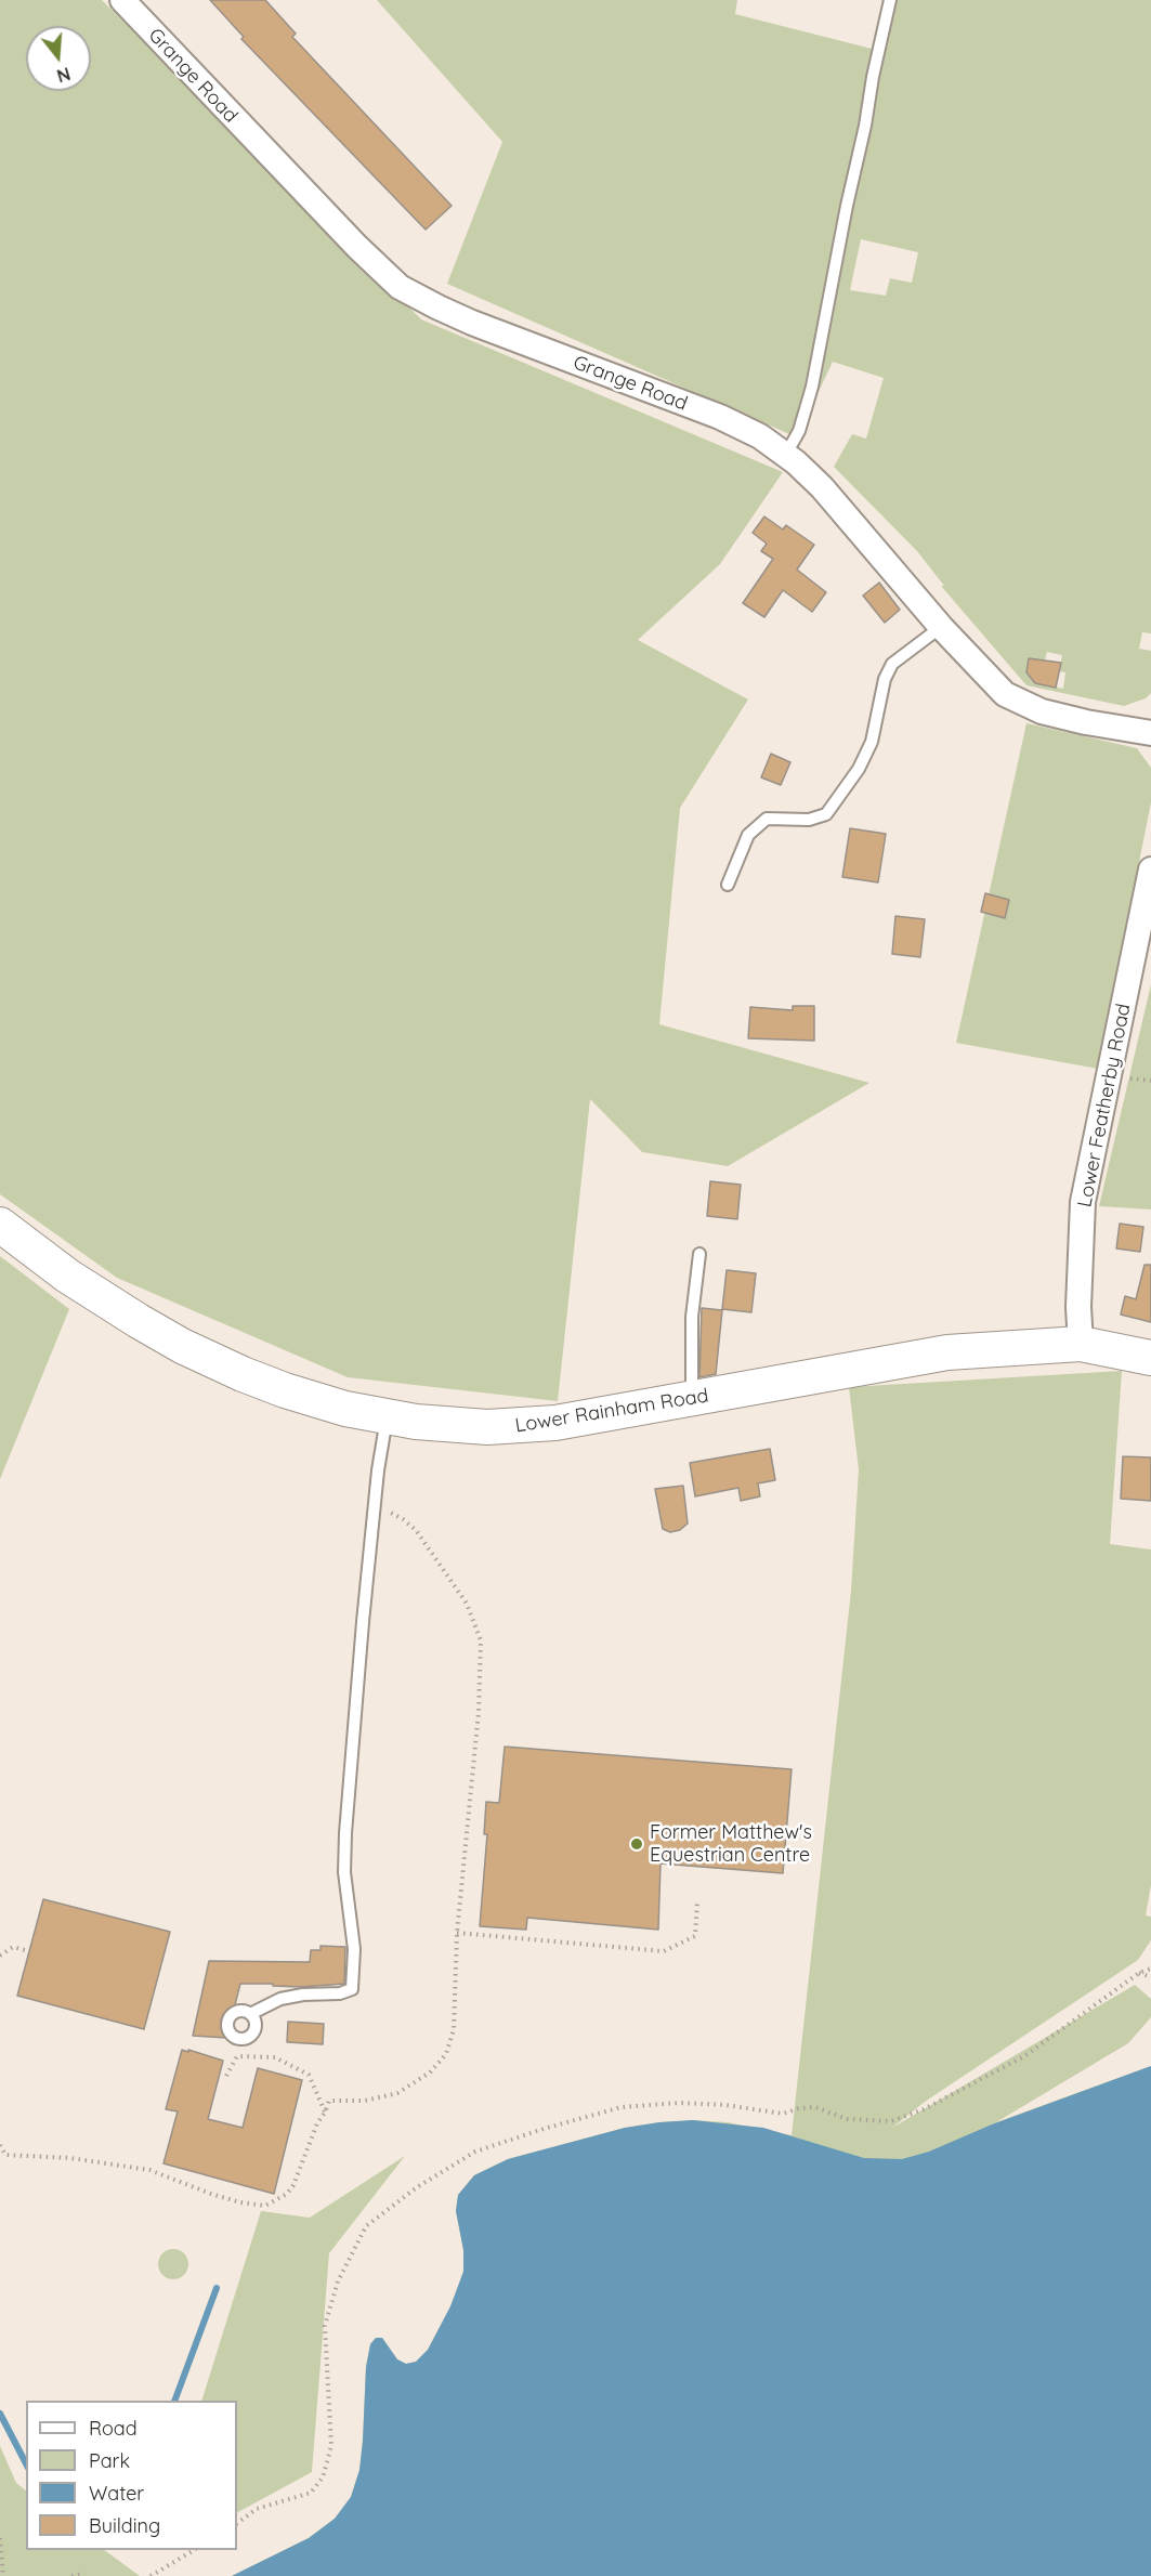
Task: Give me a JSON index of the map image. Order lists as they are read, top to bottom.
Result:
{
  "streets": {
    "main road": ["Lower Rainham Road"],
    "street": ["Grange Road", "Lower Featherby Road"]
  },
  "crossings": [
    ["Lower Featherby Road", "Lower Rainham Road"]
  ],
  "places": ["Former Matthew's Equestrian Centre"],
  "legend": [
    "Road",
    "Park",
    "Water",
    "Building"
  ],
  "north": "bottom"
}
